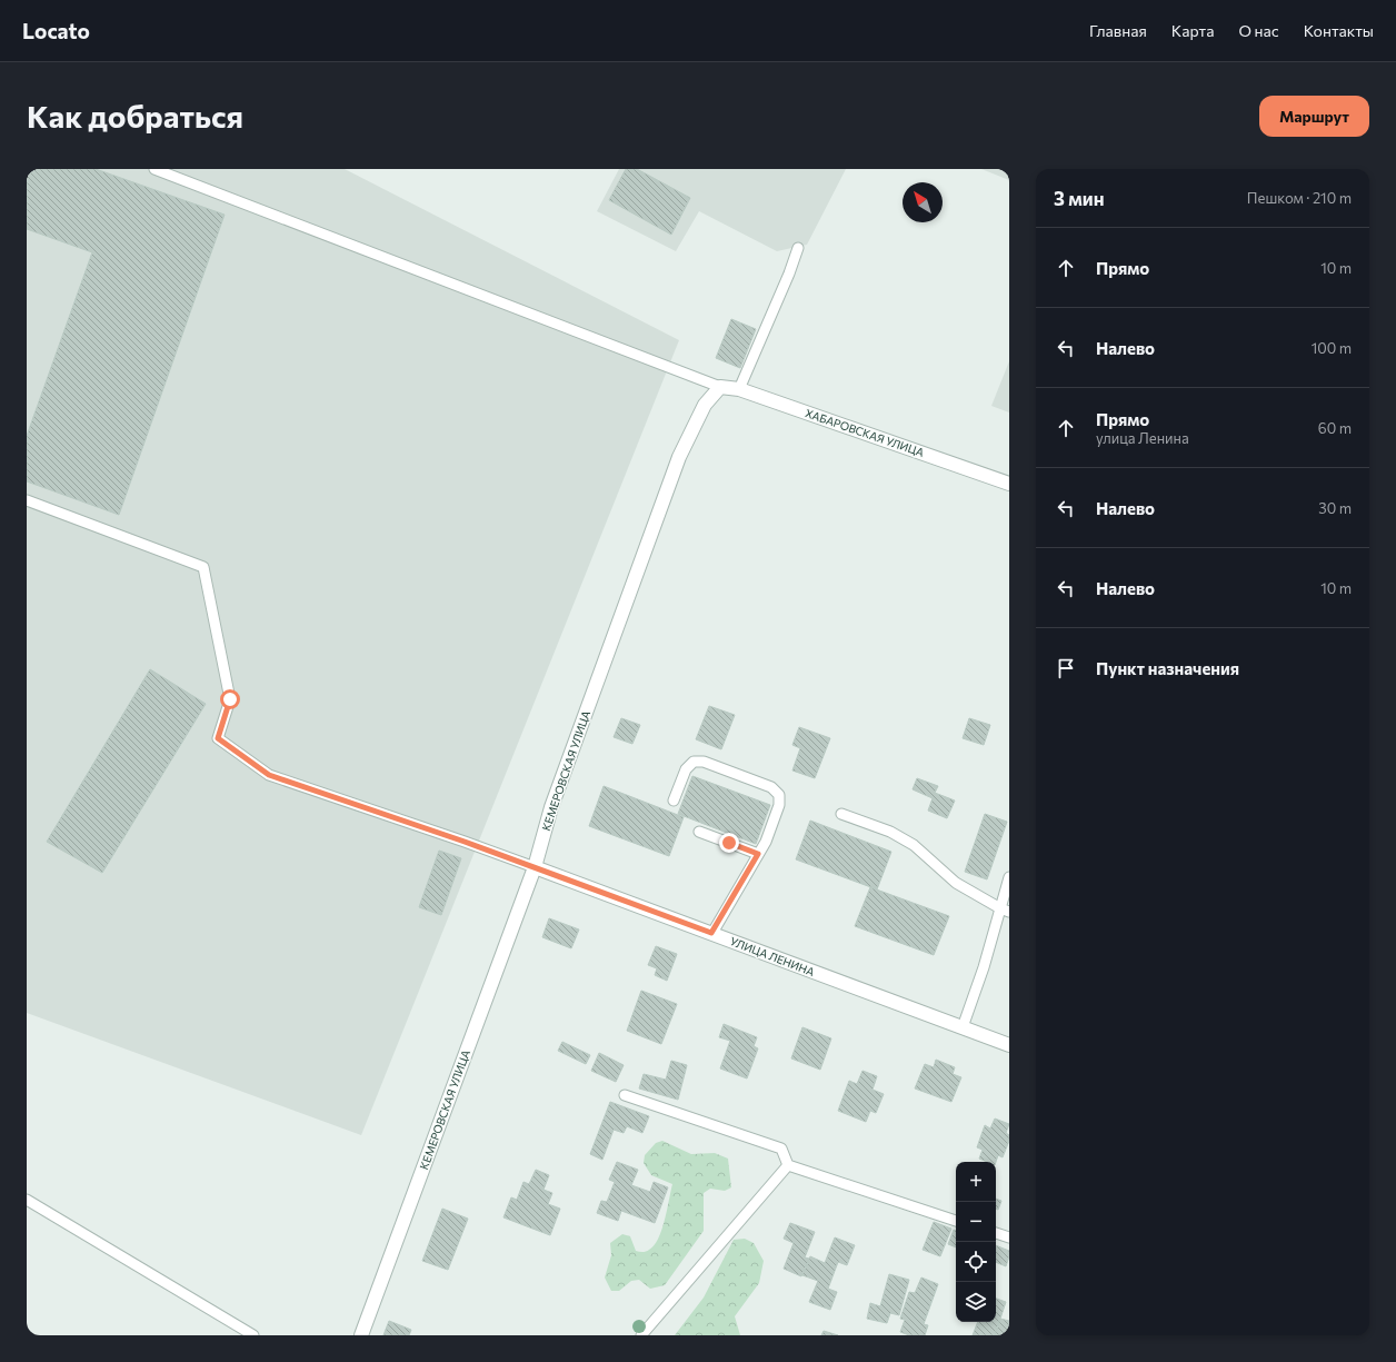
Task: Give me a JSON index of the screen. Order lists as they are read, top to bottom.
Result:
{
  "streets": {
    "street": ["ХАБАРОВСКАЯ УЛИЦА", "КЕМЕРОВСКАЯ УЛИЦА", "УЛИЦА ЛЕНИНА"]
  },
  "crossings": [
    ["ХАБАРОВСКАЯ УЛИЦА", "КЕМЕРОВСКАЯ УЛИЦА"],
    ["КЕМЕРОВСКАЯ УЛИЦА", "УЛИЦА ЛЕНИНА"]
  ],
  "north": "top left",
  "page": {
    "header": "Locato",
    "nav": [
      "Главная",
      "Карта",
      "О нас",
      "Контакты"
    ],
    "buttons": "Маршрут",
    "title": "Как добраться",
    "heading": ["3 мин", "Пешком · 210 m"],
    "list": [
      ["Прямо", "10 m"],
      ["Налево", "100 m"],
      ["Прямо", "улица Ленина", "60 m"],
      ["Налево", "30 m"],
      ["Налево", "10 m"],
      "Пункт назначения"
    ],
    "map_buttons": ["+", "−"]
  }
}
